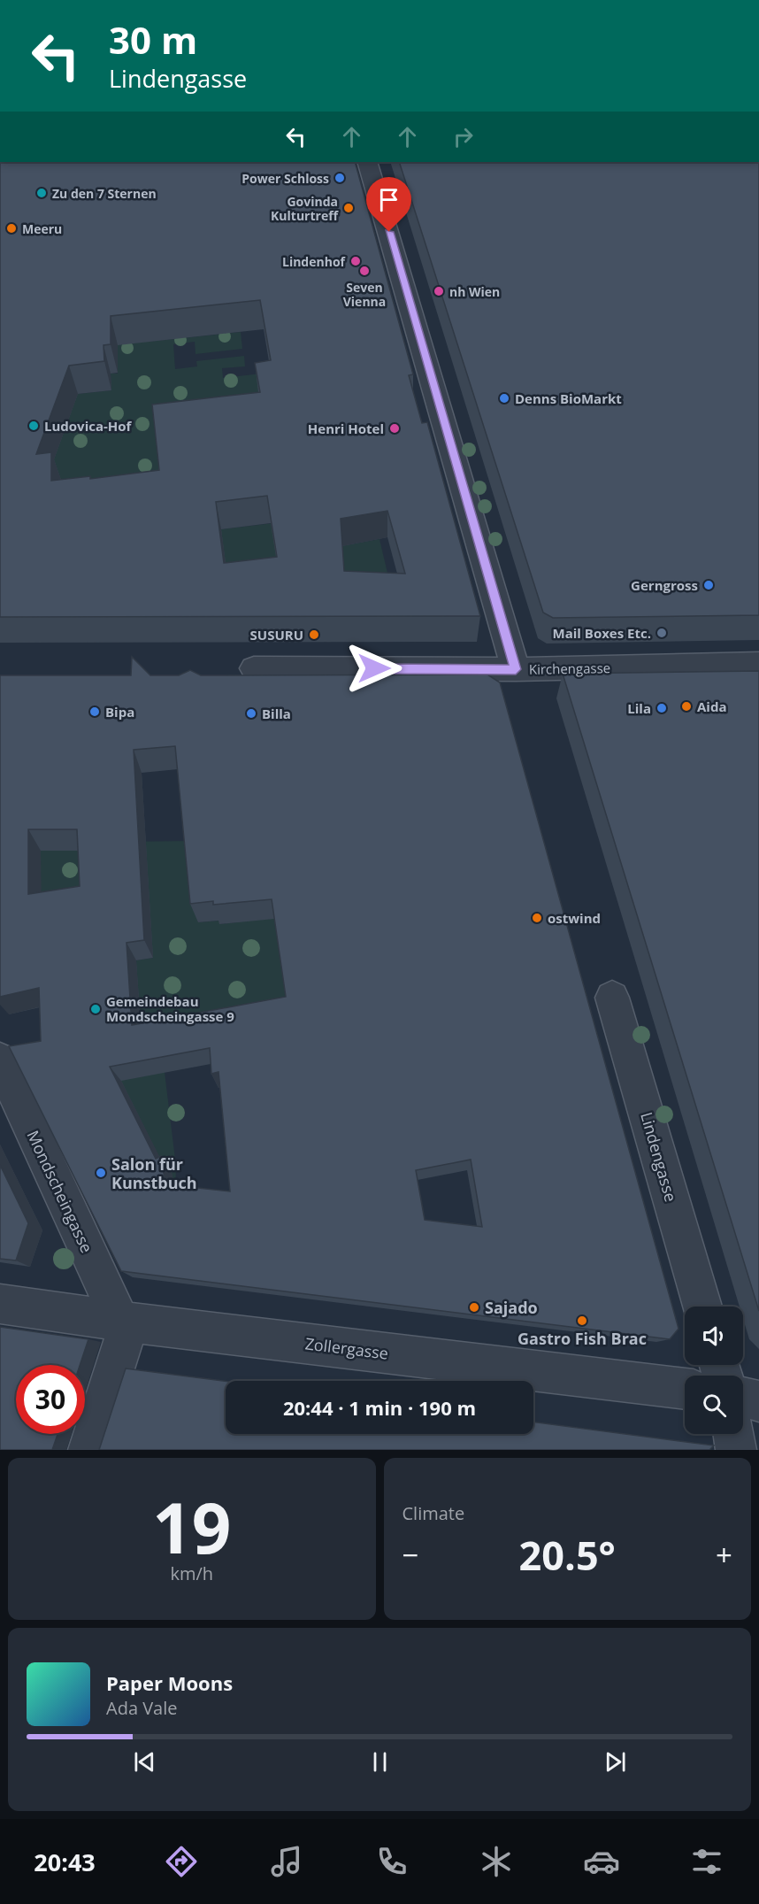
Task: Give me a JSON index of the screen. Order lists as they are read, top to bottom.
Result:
{
  "streets": {
    "street": [
      "Kirchengasse",
      "Lindengasse",
      "Mondscheingasse",
      "Zollergasse"
    ]
  },
  "crossings": [
    ["Mondscheingasse", "Zollergasse"]
  ],
  "places": [
    "Power Schloss",
    "Zu den 7 Sternen",
    "Govinda Kulturtreff",
    "Meeru",
    "Lindenhof",
    "Seven Vienna",
    "nh Wien",
    "Denns BioMarkt",
    "Ludovica-Hof",
    "Henri Hotel",
    "Gerngross",
    "Mail Boxes Etc.",
    "SUSURU",
    "Aida",
    "Lila",
    "Bipa",
    "Billa",
    "ostwind",
    "Gemeindebau Mondscheingasse 9",
    "Salon für Kunstbuch",
    "Sajado",
    "Gastro Fish Brac"
  ],
  "page": {
    "turn": ["30 m", "Lindengasse"],
    "limit": "30",
    "trip": "20:44 · 1 min · 190 m",
    "tile": [
      ["19", "km/h"],
      "Climate"
    ],
    "heat": ["−", "20.5°", "+"],
    "song": ["Paper Moons", "Ada Vale"],
    "tabs": "20:43"
  }
}
